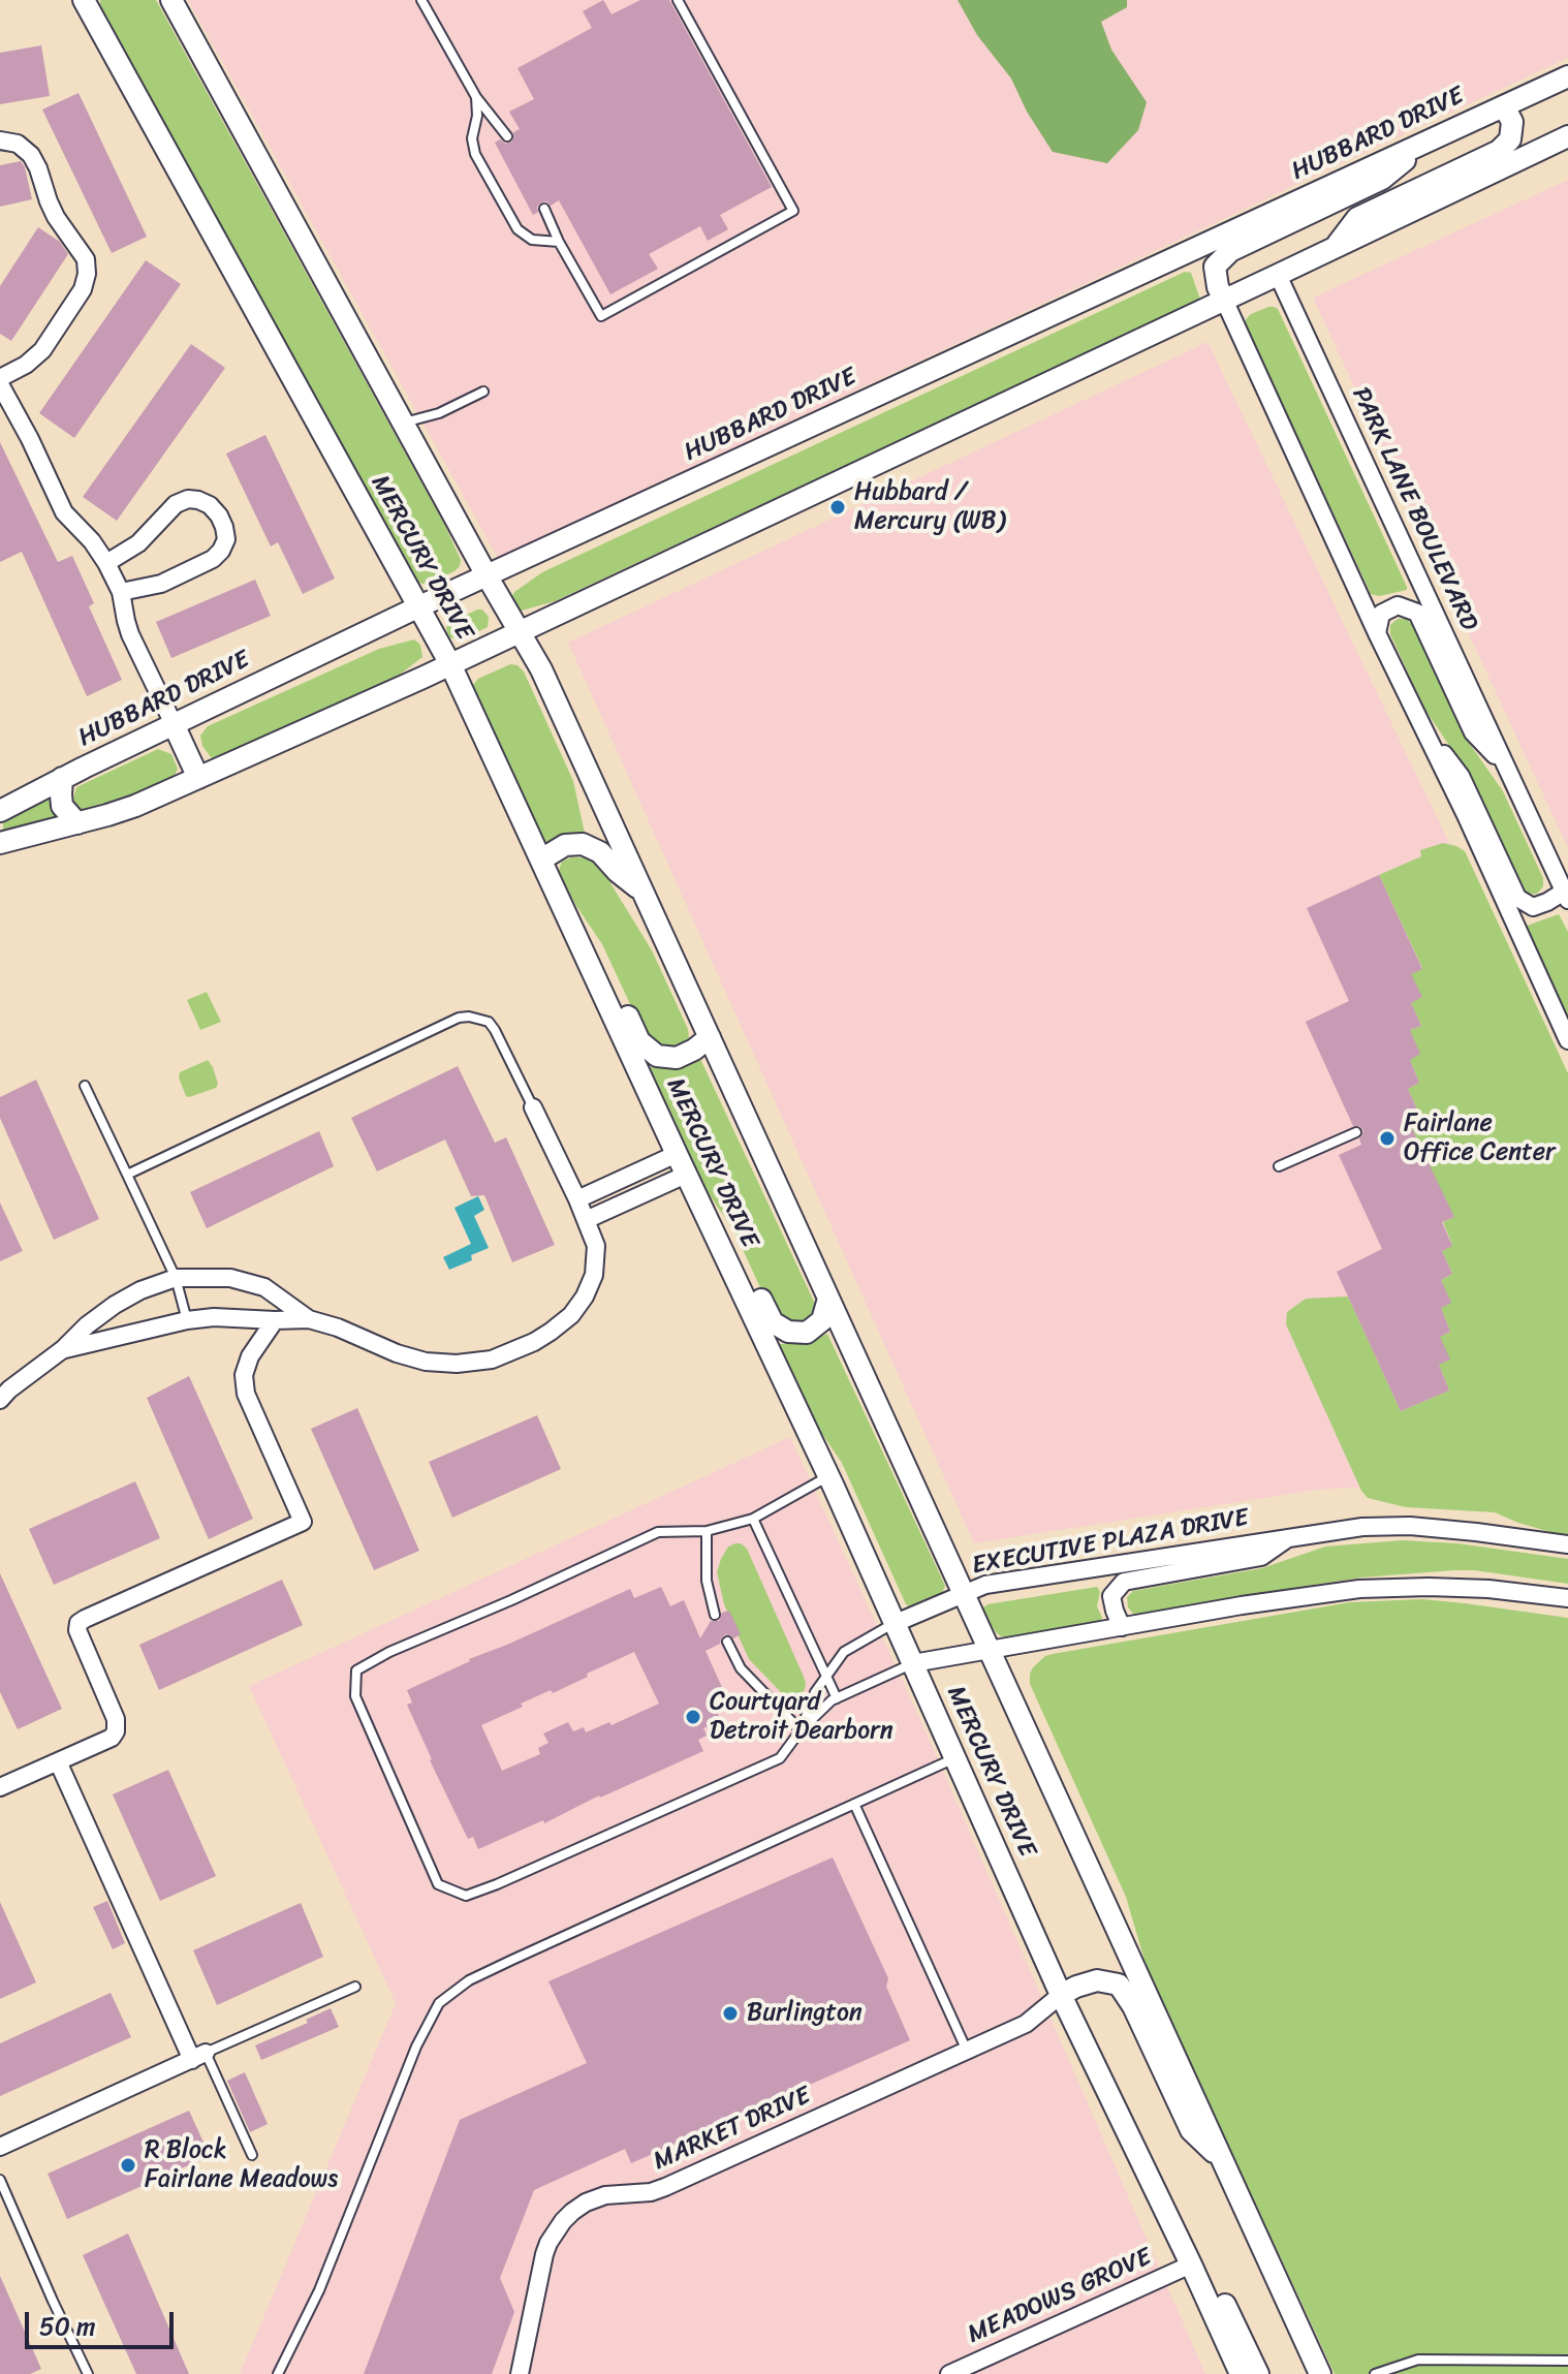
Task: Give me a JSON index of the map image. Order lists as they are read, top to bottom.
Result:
{
  "streets": {
    "street": [
      "HUBBARD DRIVE",
      "PARK LANE BOULEVARD",
      "MERCURY DRIVE",
      "EXECUTIVE PLAZA DRIVE",
      "MARKET DRIVE",
      "MEADOWS GROVE"
    ]
  },
  "crossings": [
    ["HUBBARD DRIVE", "MERCURY DRIVE"],
    ["MERCURY DRIVE", "EXECUTIVE PLAZA DRIVE"],
    ["MERCURY DRIVE", "MARKET DRIVE"],
    ["MERCURY DRIVE", "MEADOWS GROVE"]
  ],
  "places": [
    "Hubbard / Mercury (WB)",
    "Fairlane Office Center",
    "Courtyard Detroit Dearborn",
    "Burlington",
    "R Block Fairlane Meadows"
  ],
  "scale_bar": "50 m"
}
